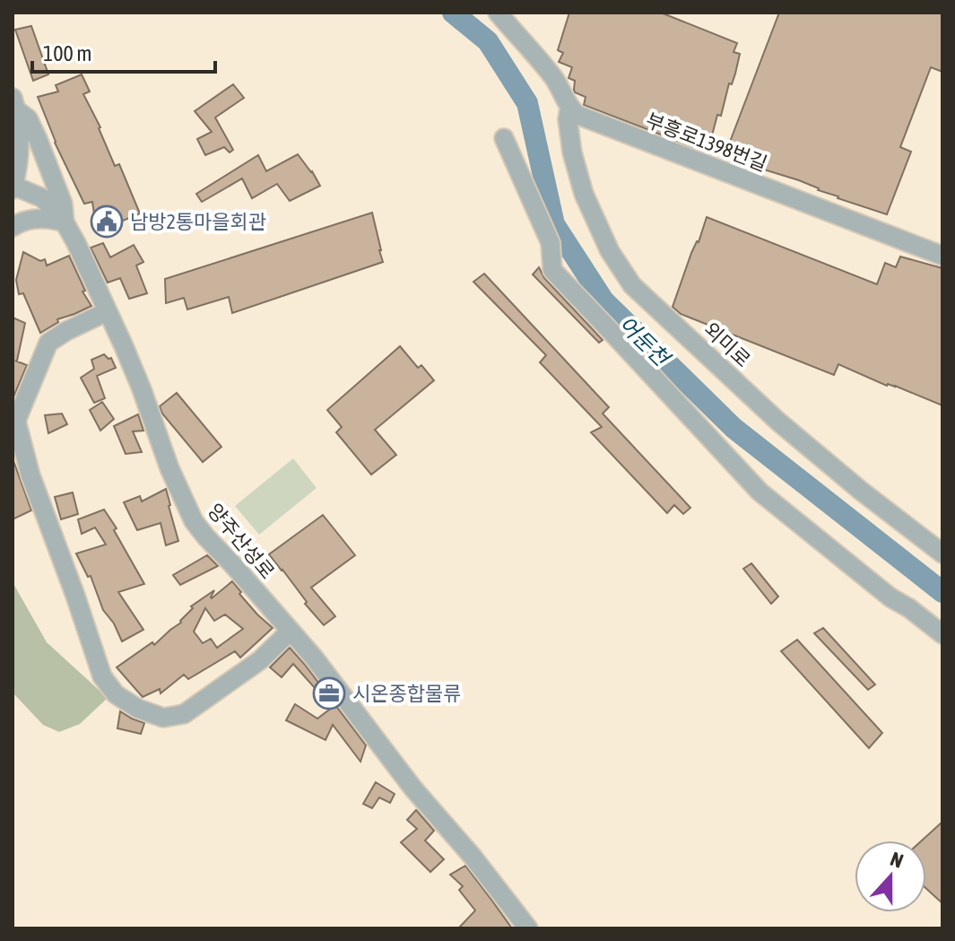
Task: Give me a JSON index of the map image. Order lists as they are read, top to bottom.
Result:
{
  "streets": {
    "street": ["부흥로1398번길", "외미로", "양주산성로"]
  },
  "crossings": [
    ["부흥로1398번길", "외미로"]
  ],
  "water": ["어둔천"],
  "places": {
    "public building": ["남방2통마을회관"],
    "office": ["시온종합물류"]
  },
  "scale_bar": "100 m",
  "north": "top"
}
